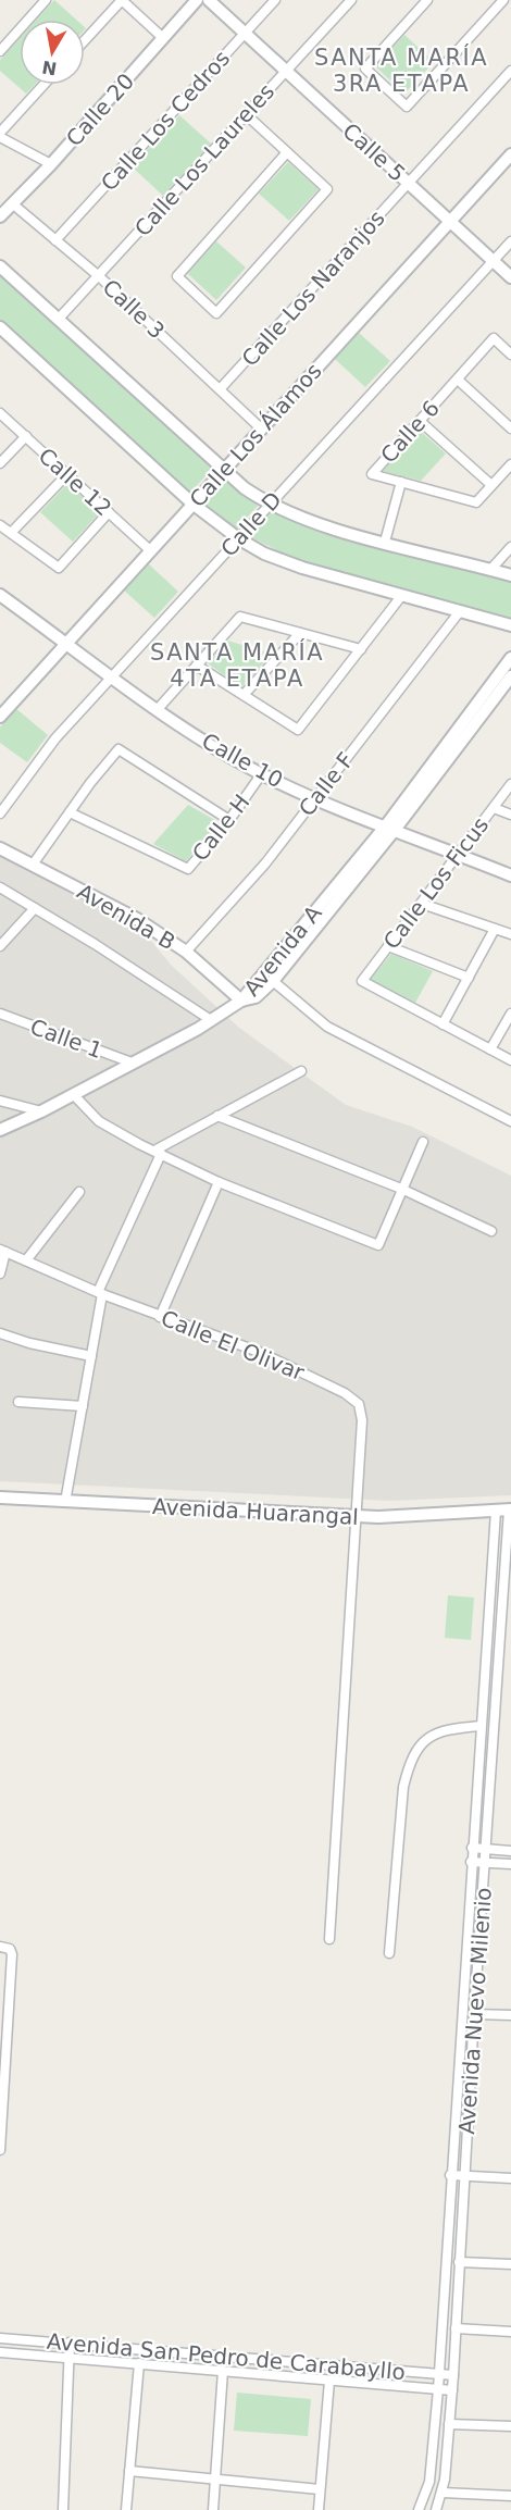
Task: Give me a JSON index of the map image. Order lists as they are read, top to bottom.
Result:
{
  "streets": {
    "street": [
      "Calle 20",
      "Calle Los Cedros",
      "Calle 5",
      "Calle Los Laureles",
      "Calle Los Naranjos",
      "Calle 3",
      "Calle 6",
      "Calle Los Álamos",
      "Calle 12",
      "Calle D",
      "Calle 10",
      "Calle F",
      "Calle H",
      "Calle Los Ficus",
      "Avenida B",
      "Avenida A",
      "Calle 1",
      "Calle El Olivar",
      "Avenida Huarangal",
      "Avenida Nuevo Milenio",
      "Avenida San Pedro de Carabayllo"
    ]
  },
  "crossings": [
    ["Calle 20", "Calle 3"],
    ["Calle Los Cedros", "Calle 5"],
    ["Calle Los Cedros", "Calle 3"],
    ["Calle 5", "Calle Los Laureles"],
    ["Calle 5", "Calle Los Naranjos"],
    ["Calle 5", "Calle Los Álamos"],
    ["Calle 5", "Calle D"],
    ["Calle Los Laureles", "Calle 3"],
    ["Calle Los Naranjos", "Calle 3"],
    ["Calle 3", "Calle Los Álamos"],
    ["Calle Los Álamos", "Calle 12"],
    ["Calle Los Álamos", "Calle 10"],
    ["Calle D", "Calle 10"],
    ["Calle 10", "Calle F"],
    ["Calle 10", "Calle H"],
    ["Calle 10", "Calle Los Ficus"],
    ["Calle 10", "Avenida A"],
    ["Calle F", "Avenida B"],
    ["Avenida B", "Avenida A"],
    ["Calle El Olivar", "Avenida Huarangal"],
    ["Avenida Huarangal", "Avenida Nuevo Milenio"],
    ["Avenida Nuevo Milenio", "Avenida San Pedro de Carabayllo"]
  ],
  "districts": ["SANTA MARÍA 3RA ETAPA", "SANTA MARÍA 4TA ETAPA"],
  "north": "bottom"
}
